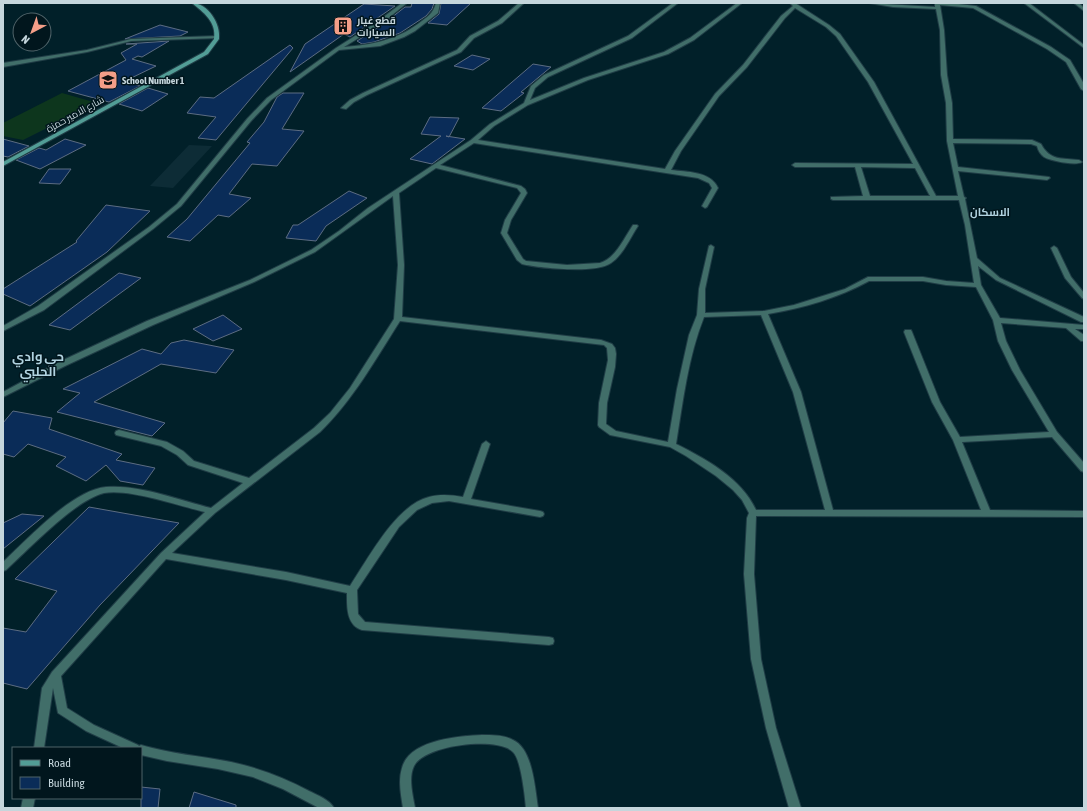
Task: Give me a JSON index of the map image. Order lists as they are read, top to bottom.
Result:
{
  "streets": {
    "main road": ["شارع الامير حمزة"]
  },
  "districts": ["الاسكان", "حي وادي الحلبي"],
  "places": {
    "building": ["قطع غيار السيارات"],
    "school or university": ["School Number 1"]
  },
  "legend": ["Road", "Building"],
  "north": "bottom left"
}
